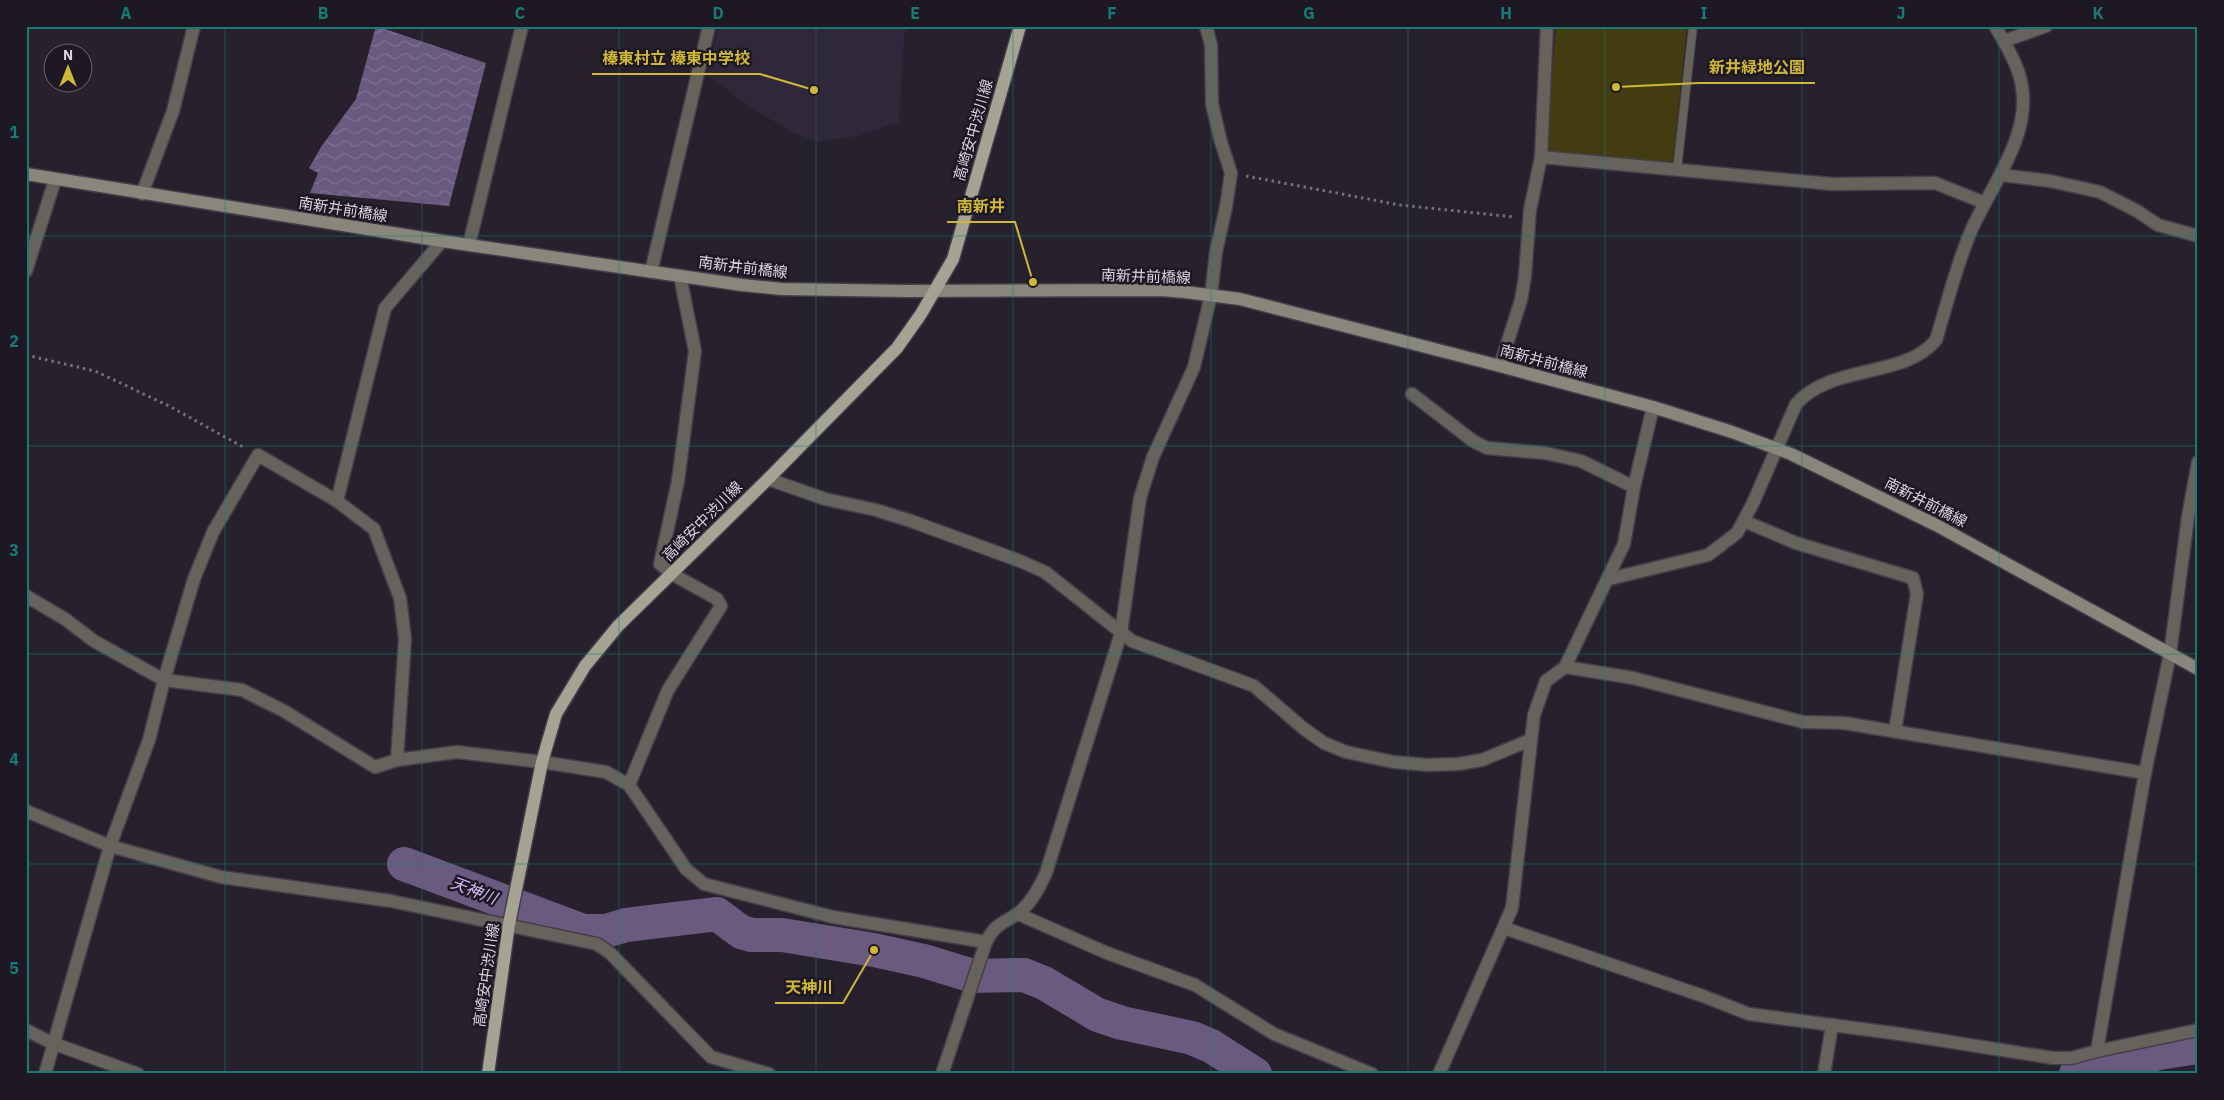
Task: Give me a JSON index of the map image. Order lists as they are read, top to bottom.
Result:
{
  "streets": {
    "main road": ["高崎安中渋川線", "南新井前橋線"]
  },
  "crossings": [
    ["高崎安中渋川線", "南新井前橋線"]
  ],
  "water": ["天神川"],
  "places": [
    "新井緑地公園",
    "榛東村立 榛東中学校",
    "南新井",
    "天神川"
  ],
  "north": "top",
  "grid": {
    "columns": [
      "A",
      "B",
      "C",
      "D",
      "E",
      "F",
      "G",
      "H",
      "I",
      "J",
      "K"
    ],
    "rows": [
      "1",
      "2",
      "3",
      "4",
      "5"
    ]
  }
}
